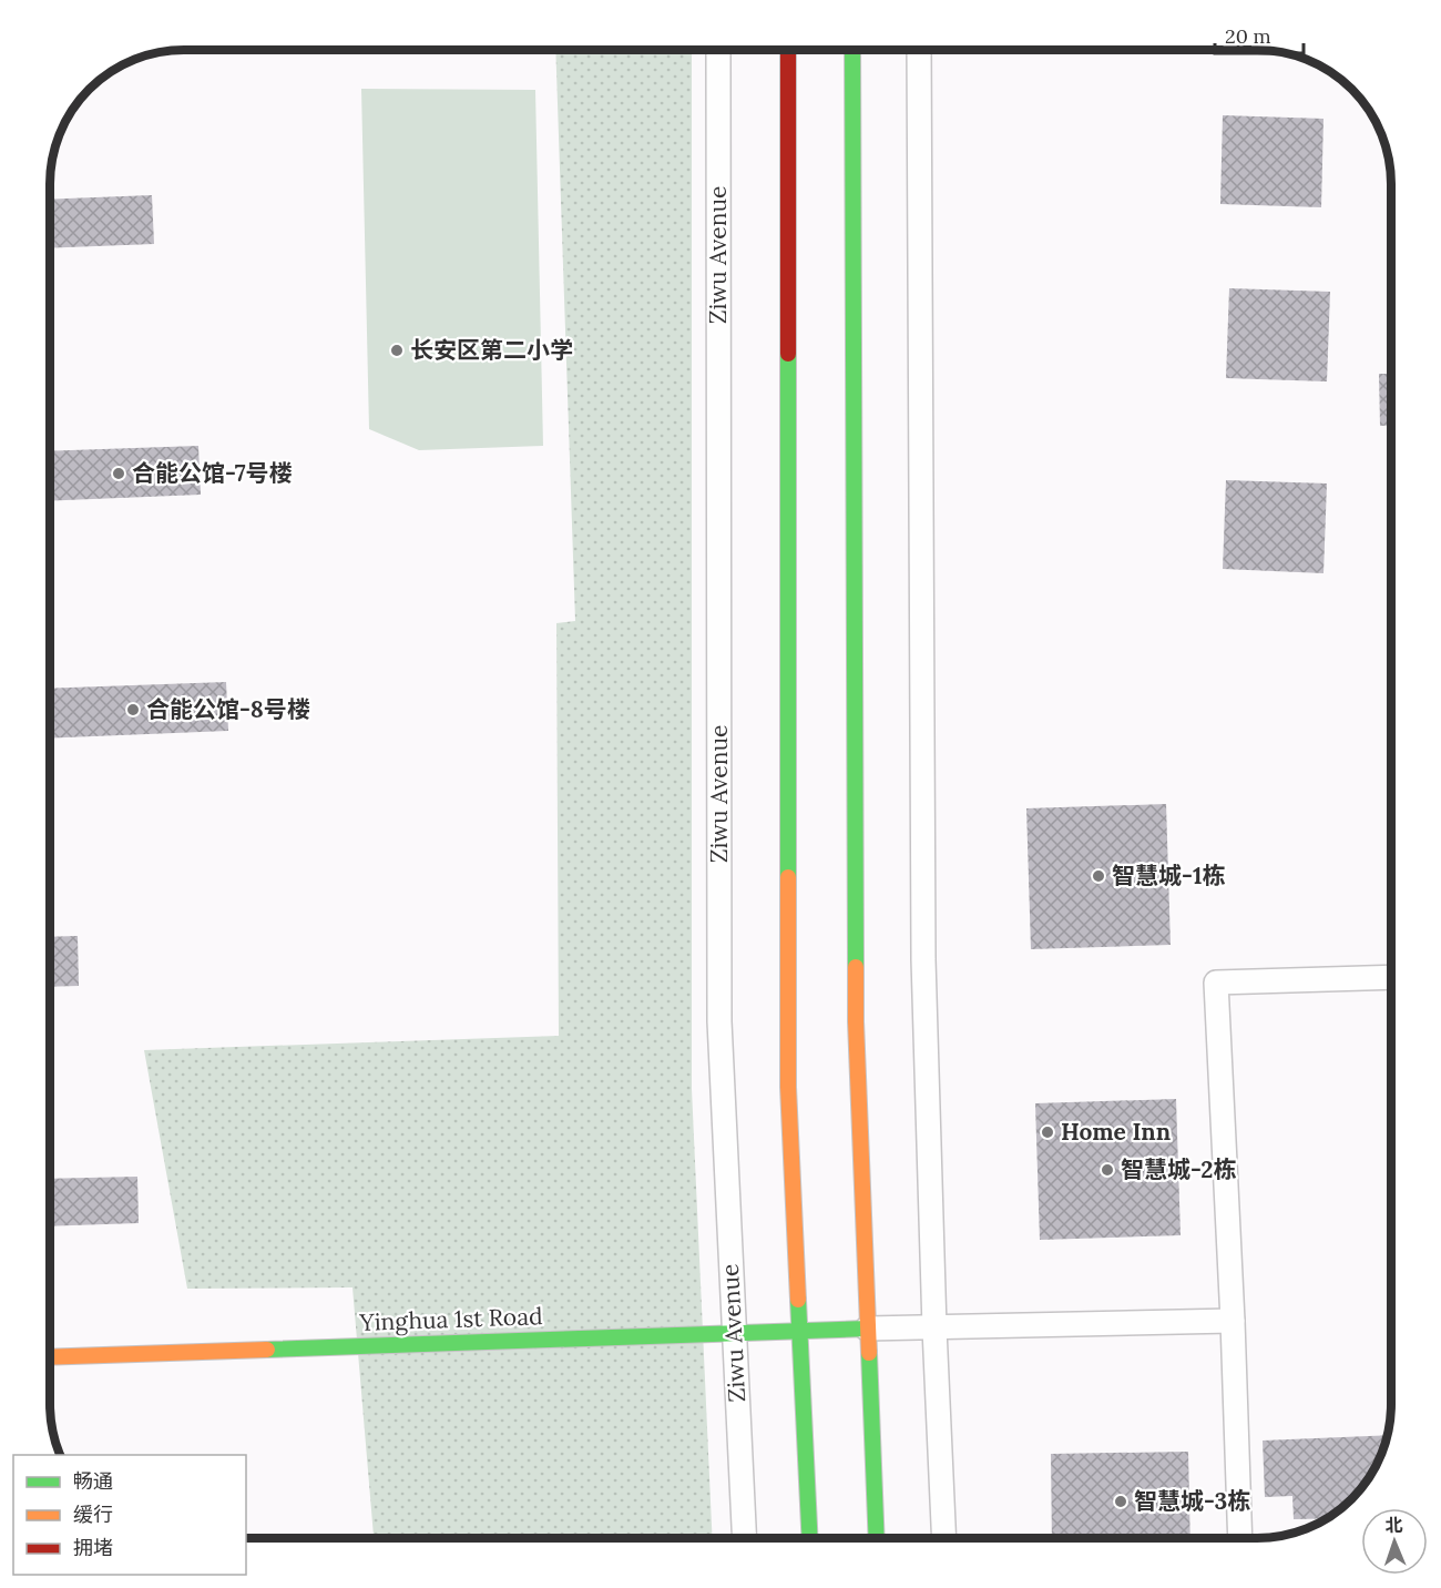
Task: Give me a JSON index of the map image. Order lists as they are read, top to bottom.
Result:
{
  "streets": {
    "main road": ["Yinghua 1st Road"],
    "street": ["Ziwu Avenue"]
  },
  "crossings": [
    ["Ziwu Avenue", "Yinghua 1st Road"]
  ],
  "places": [
    "长安区第二小学",
    "合能公馆-7号楼",
    "合能公馆-8号楼",
    "智慧城-1栋",
    "Home Inn",
    "智慧城-2栋",
    "智慧城-3栋"
  ],
  "legend": ["畅通", "缓行", "拥堵"],
  "scale_bar": "20 m",
  "north": "top"
}
